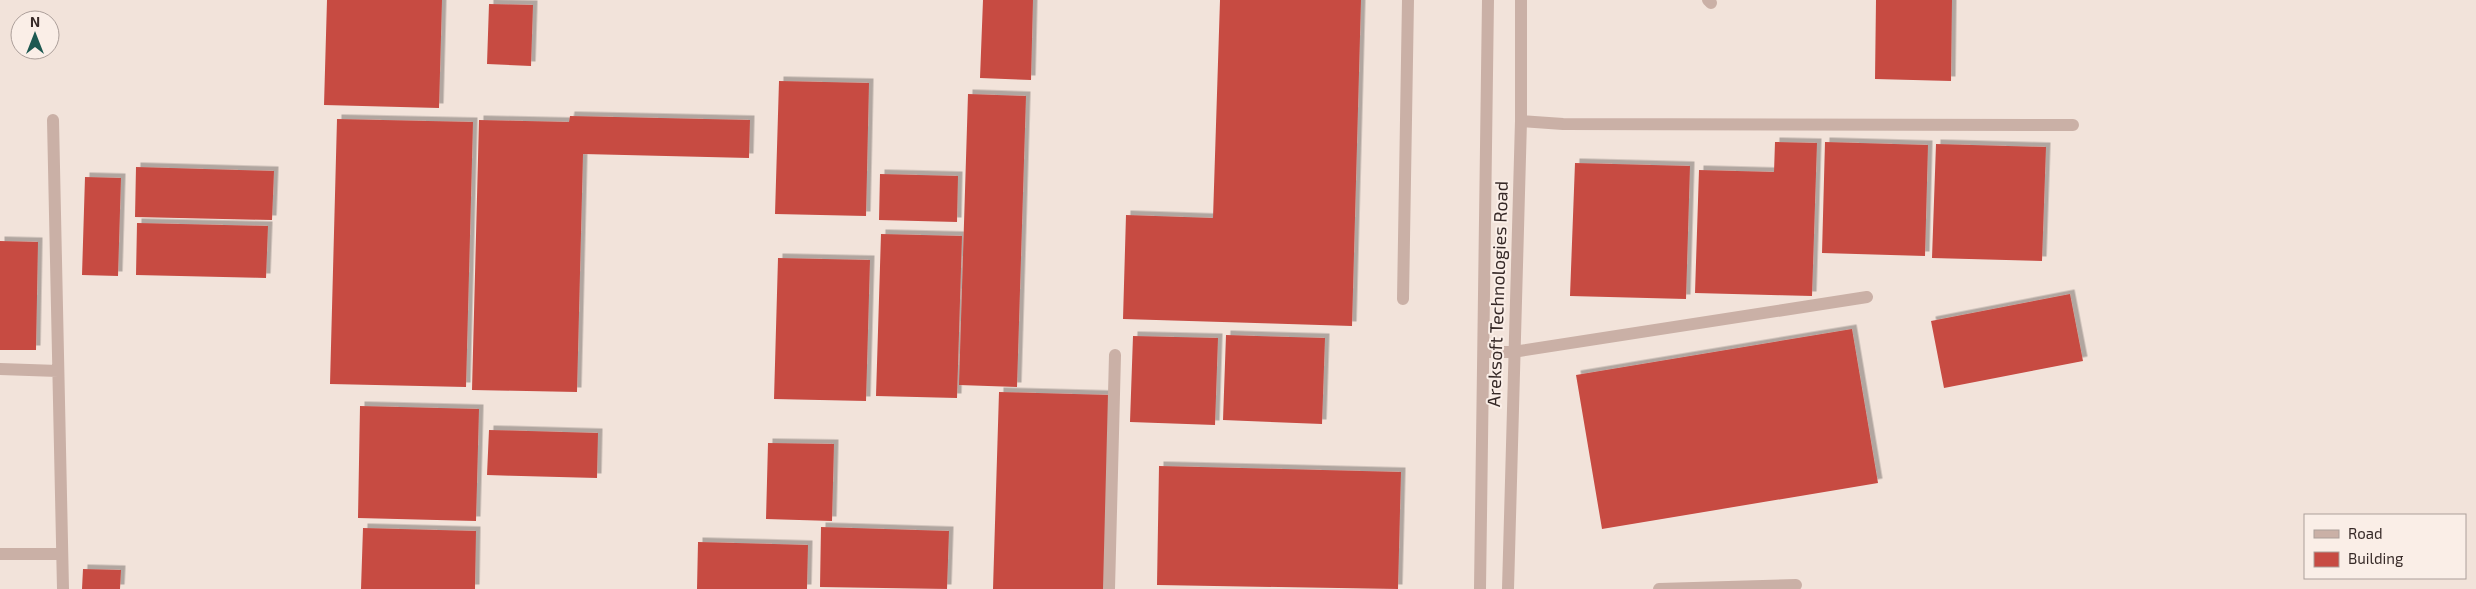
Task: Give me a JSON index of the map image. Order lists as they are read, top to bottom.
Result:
{
  "streets": {
    "street": ["Areksoft Technologies Road"]
  },
  "legend": ["Road", "Building"],
  "north": "top"
}
